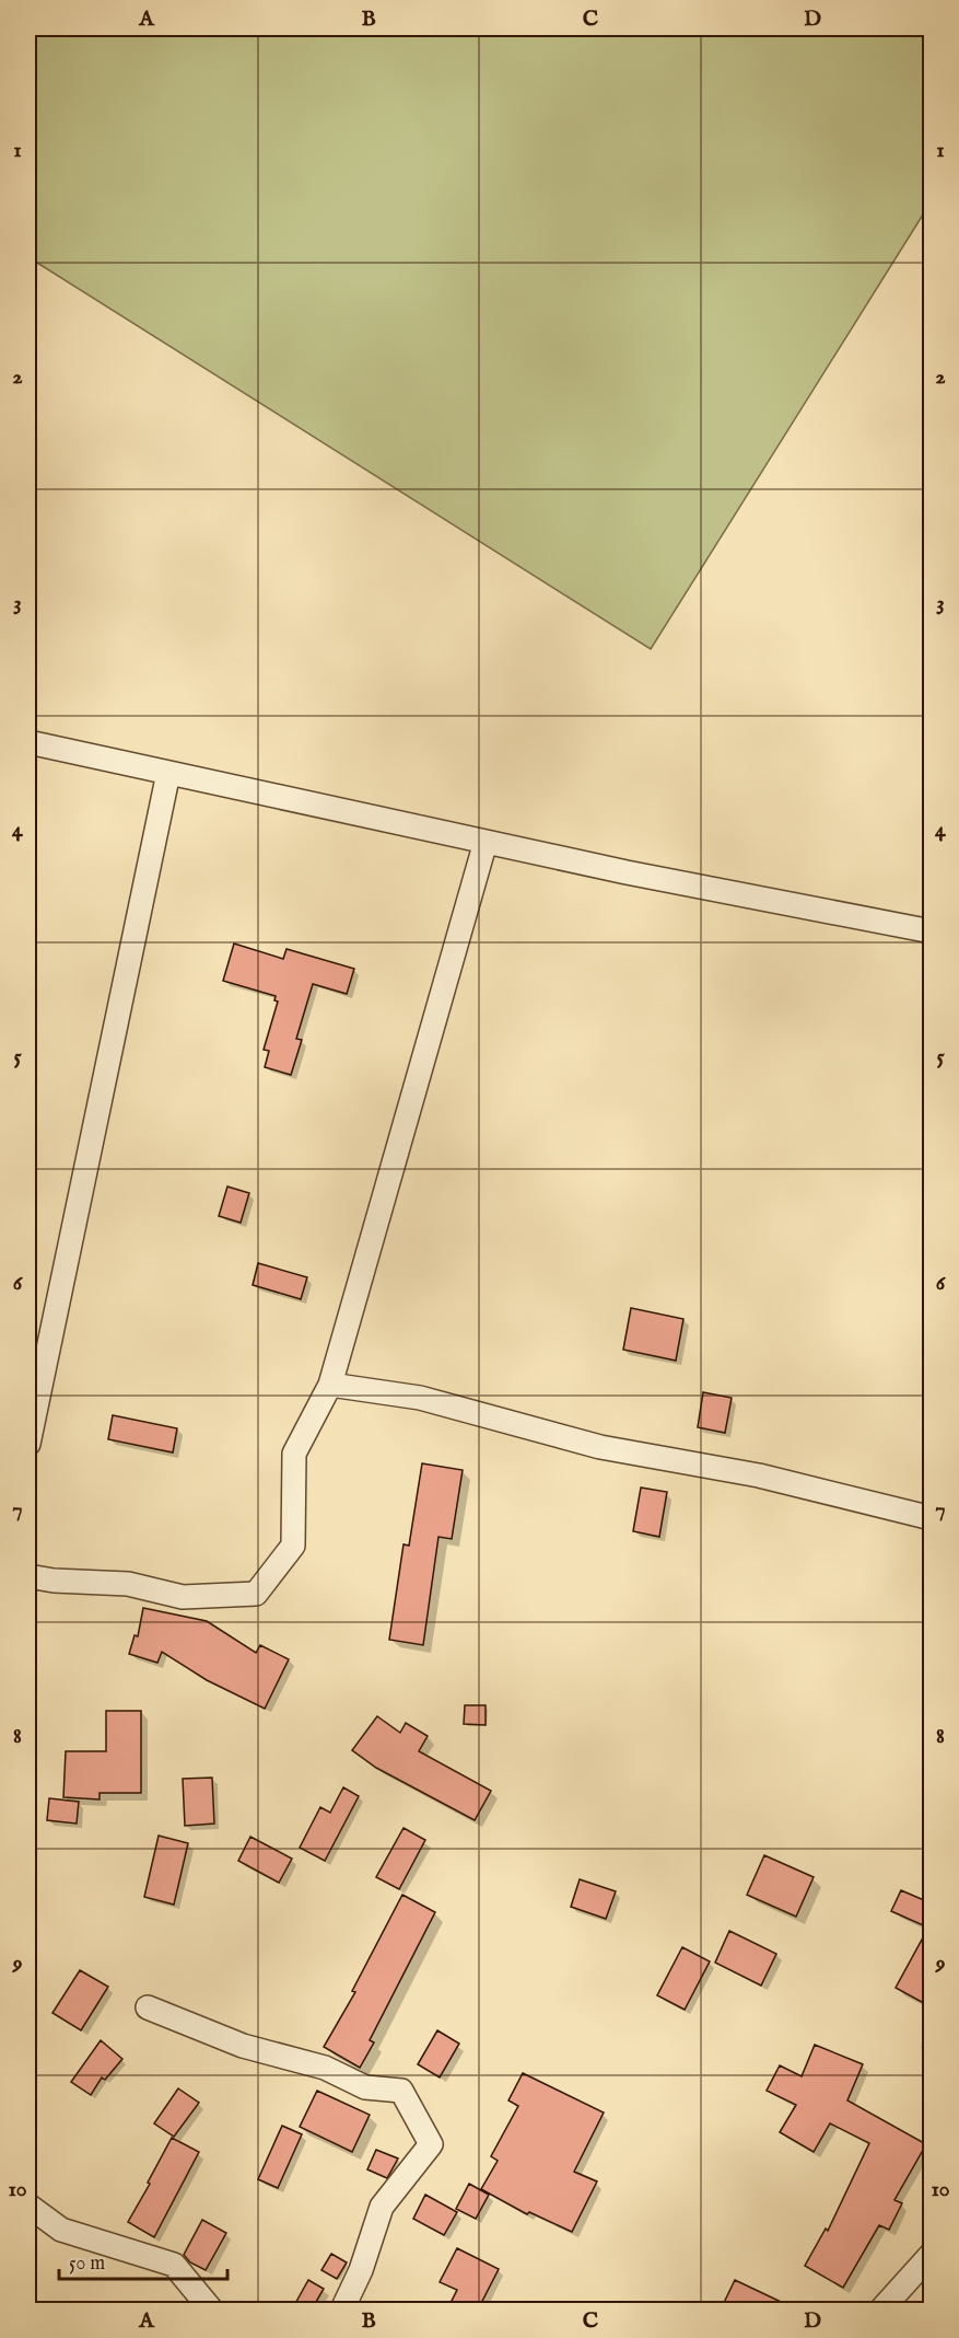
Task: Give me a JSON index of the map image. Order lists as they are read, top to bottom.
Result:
{
  "scale_bar": "50 m",
  "grid": {
    "columns": [
      "A",
      "B",
      "C",
      "D"
    ],
    "rows": [
      "1",
      "2",
      "3",
      "4",
      "5",
      "6",
      "7",
      "8",
      "9",
      "10"
    ]
  }
}
